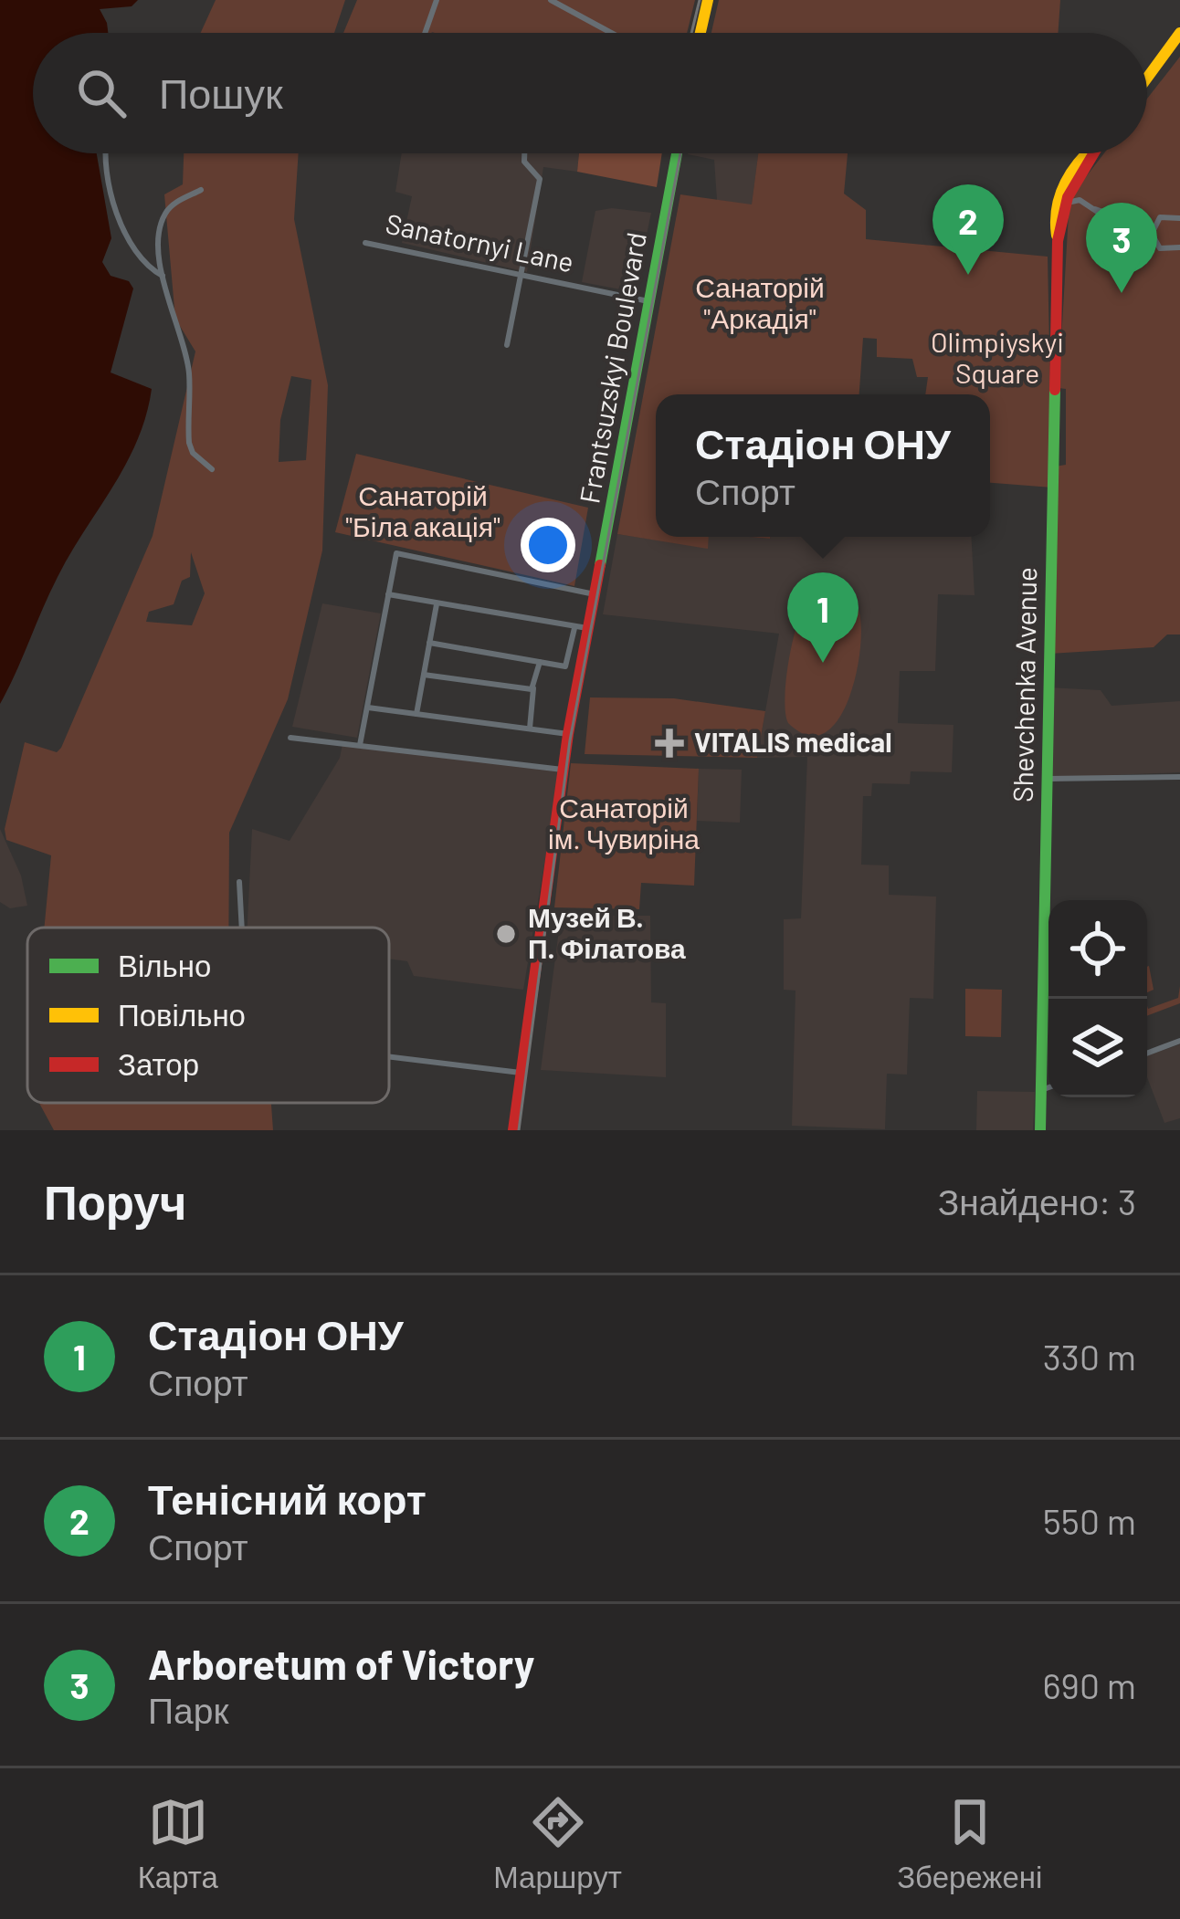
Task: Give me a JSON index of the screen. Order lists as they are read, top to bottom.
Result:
{
  "streets": {
    "main road": ["Frantsuzskyi Boulevard", "Shevchenka Avenue"],
    "street": ["Sanatornyi Lane"]
  },
  "crossings": [
    ["Sanatornyi Lane", "Frantsuzskyi Boulevard"]
  ],
  "parks": [
    "Санаторій \"Аркадія\"",
    "Olimpiyskyi Square",
    "Санаторій \"Біла акація\"",
    "Санаторій ім. Чувиріна"
  ],
  "places": {
    "health": ["VITALIS medical"],
    "other": ["Музей В. П. Філатова"]
  },
  "legend": ["Вільно", "Повільно", "Затор"],
  "page": {
    "search": "Пошук",
    "pins": ["2", "3", "1"],
    "popup": ["Стадіон ОНУ", "Спорт"],
    "heading": ["Поруч", "Знайдено: 3"],
    "list": [
      {
        "mark": "1",
        "name": "Стадіон ОНУ",
        "note": "Спорт",
        "value": "330 m"
      },
      {
        "mark": "2",
        "name": "Тенісний корт",
        "note": "Спорт",
        "value": "550 m"
      },
      {
        "mark": "3",
        "name": "Arboretum of Victory",
        "note": "Парк",
        "value": "690 m"
      }
    ],
    "nav": ["Карта", "Маршрут", "Збережені"]
  }
}
